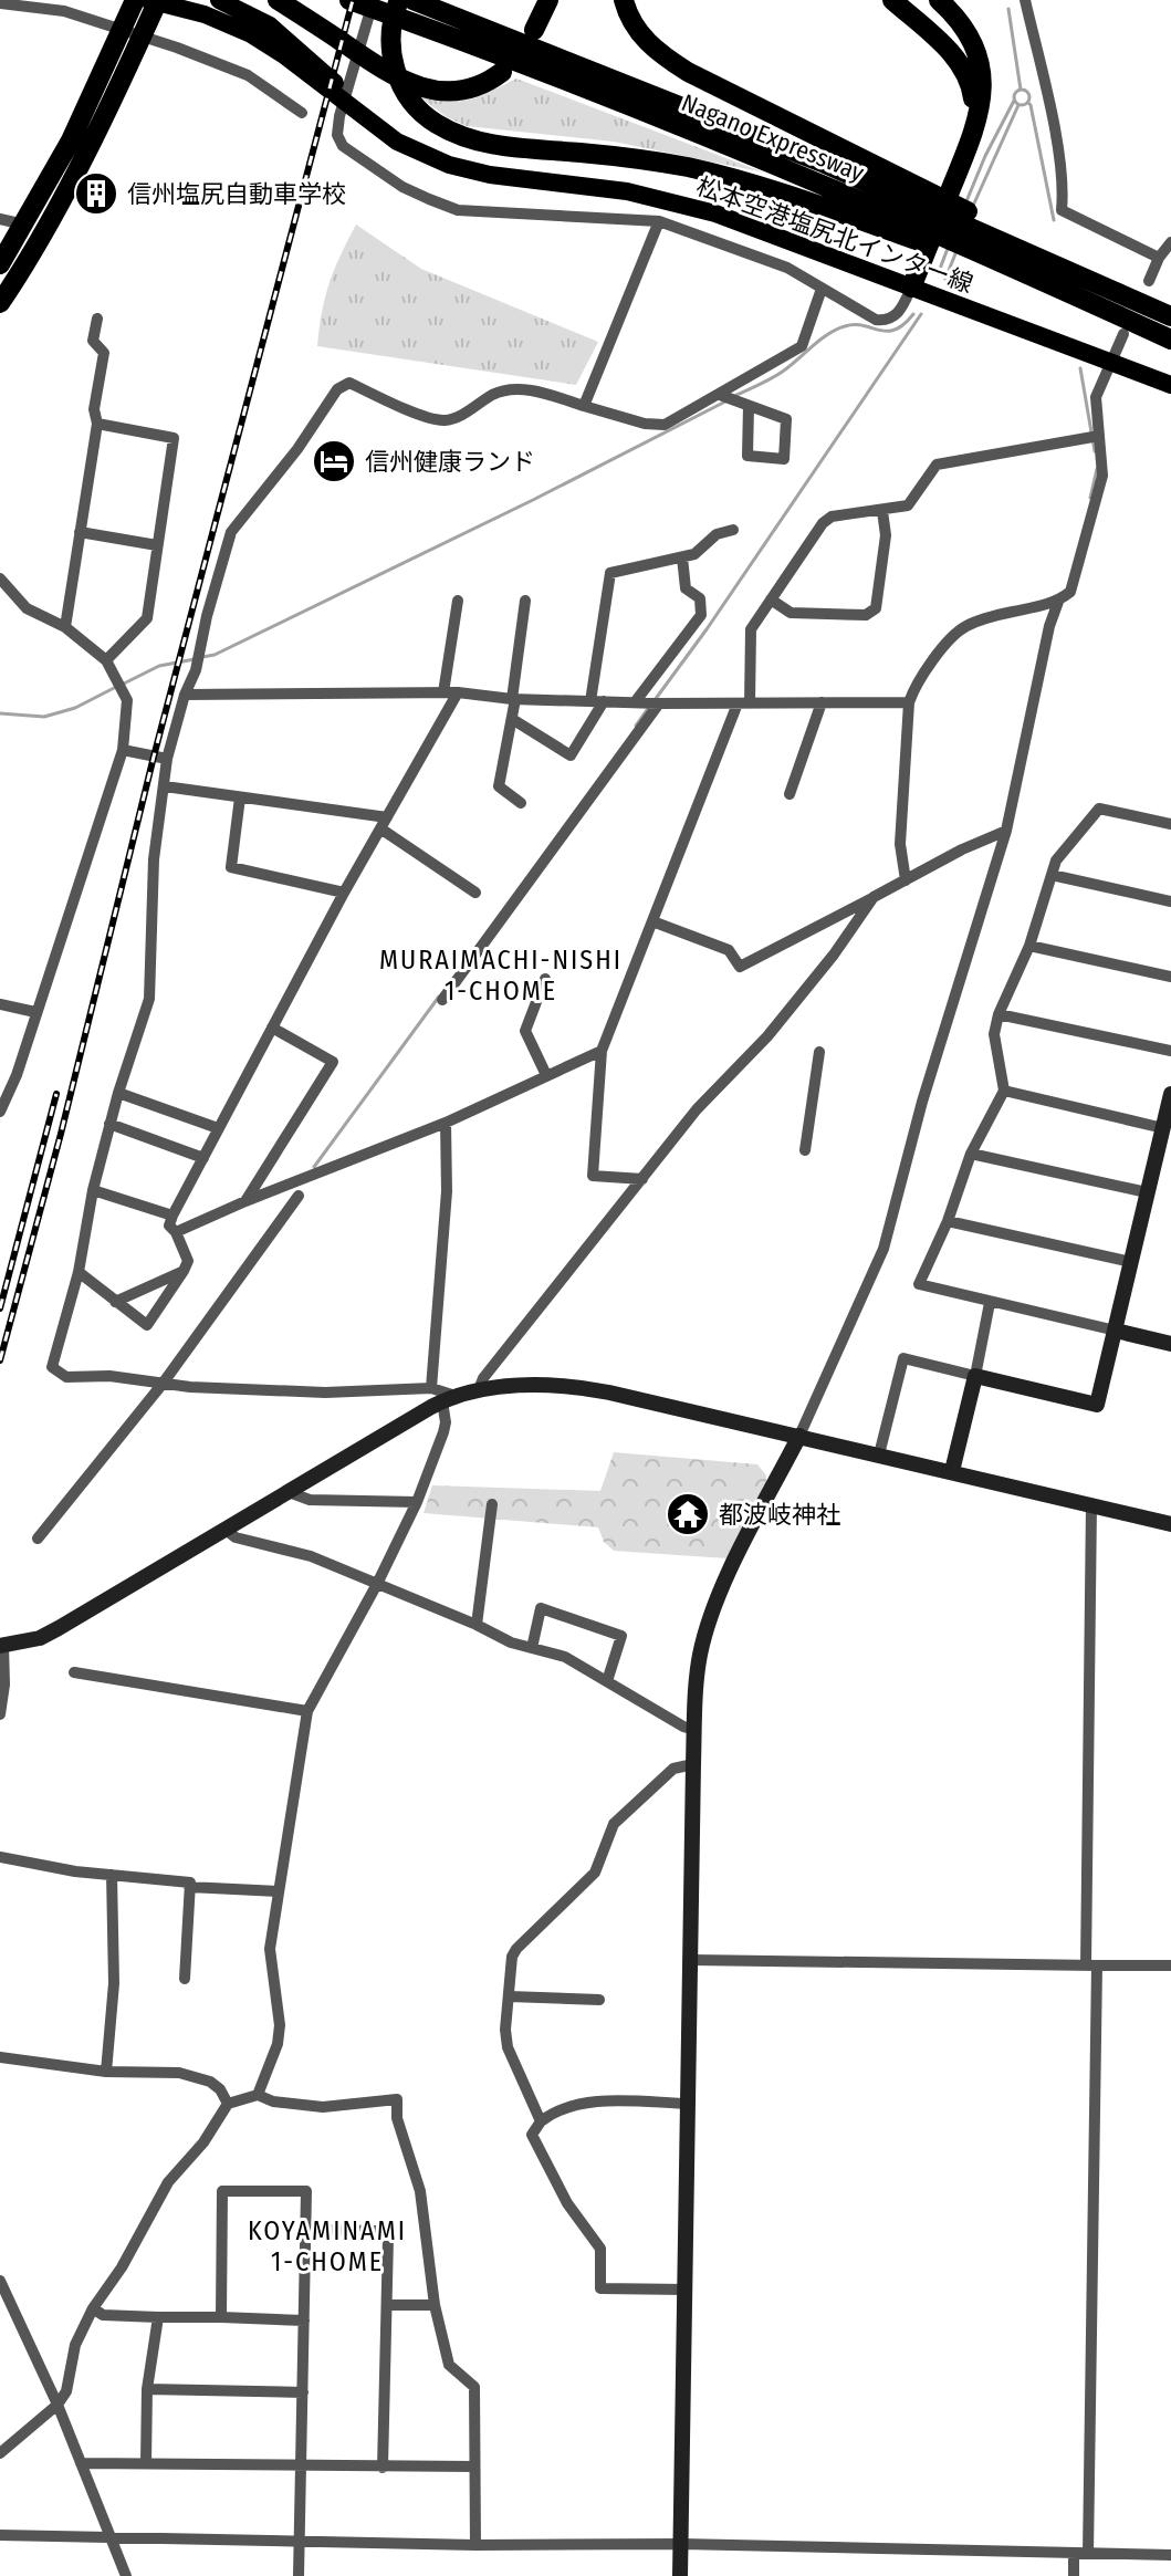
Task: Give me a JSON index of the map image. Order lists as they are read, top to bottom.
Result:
{
  "streets": {
    "highway": ["Nagano Expressway"],
    "main road": ["松本空港塩尻北インター線"]
  },
  "districts": ["MURAIMACHI-NISHI 1-CHOME", "KOYAMINAMI 1-CHOME"],
  "places": {
    "building": ["信州塩尻自動車学校"],
    "hotel": ["信州健康ランド"],
    "temple": ["都波岐神社"]
  }
}
